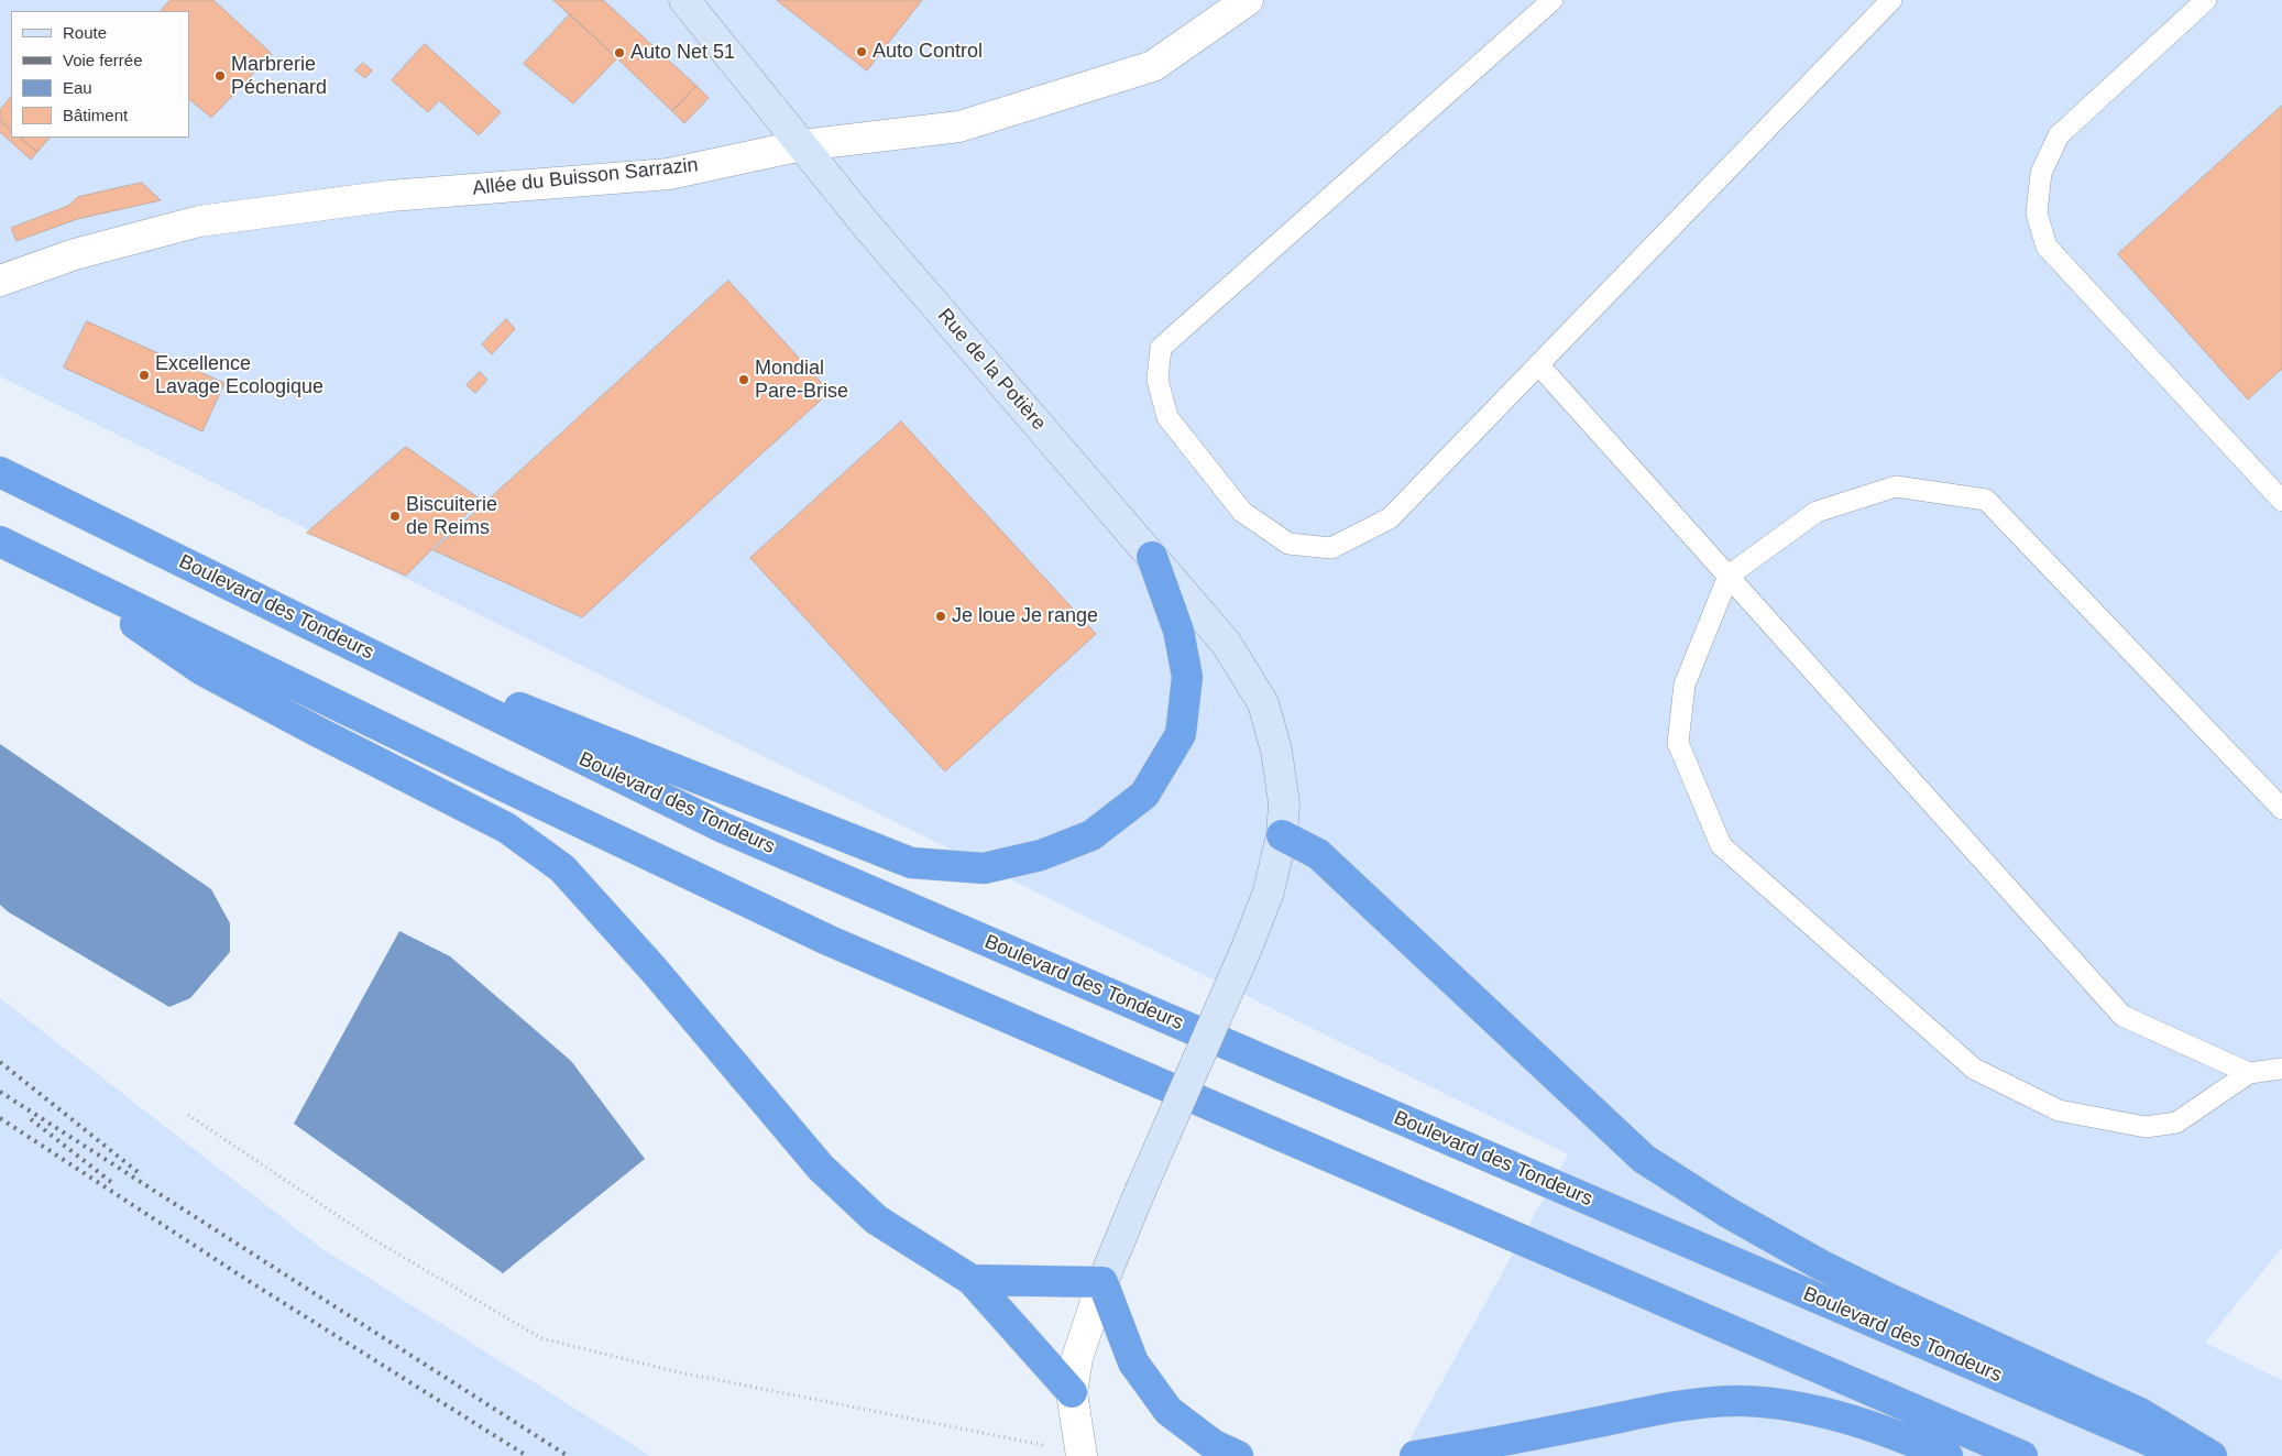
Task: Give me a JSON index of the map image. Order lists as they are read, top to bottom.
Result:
{
  "streets": {
    "highway": ["Boulevard des Tondeurs"],
    "main road": ["Rue de la Potière"],
    "street": ["Allée du Buisson Sarrazin"]
  },
  "crossings": [
    ["Allée du Buisson Sarrazin", "Rue de la Potière"]
  ],
  "places": [
    "Auto Control",
    "Auto Net 51",
    "Marbrerie Péchenard",
    "Excellence Lavage Ecologique",
    "Mondial Pare-Brise",
    "Biscuiterie de Reims",
    "Je loue Je range"
  ],
  "legend": [
    "Route",
    "Voie ferrée",
    "Eau",
    "Bâtiment"
  ]
}
